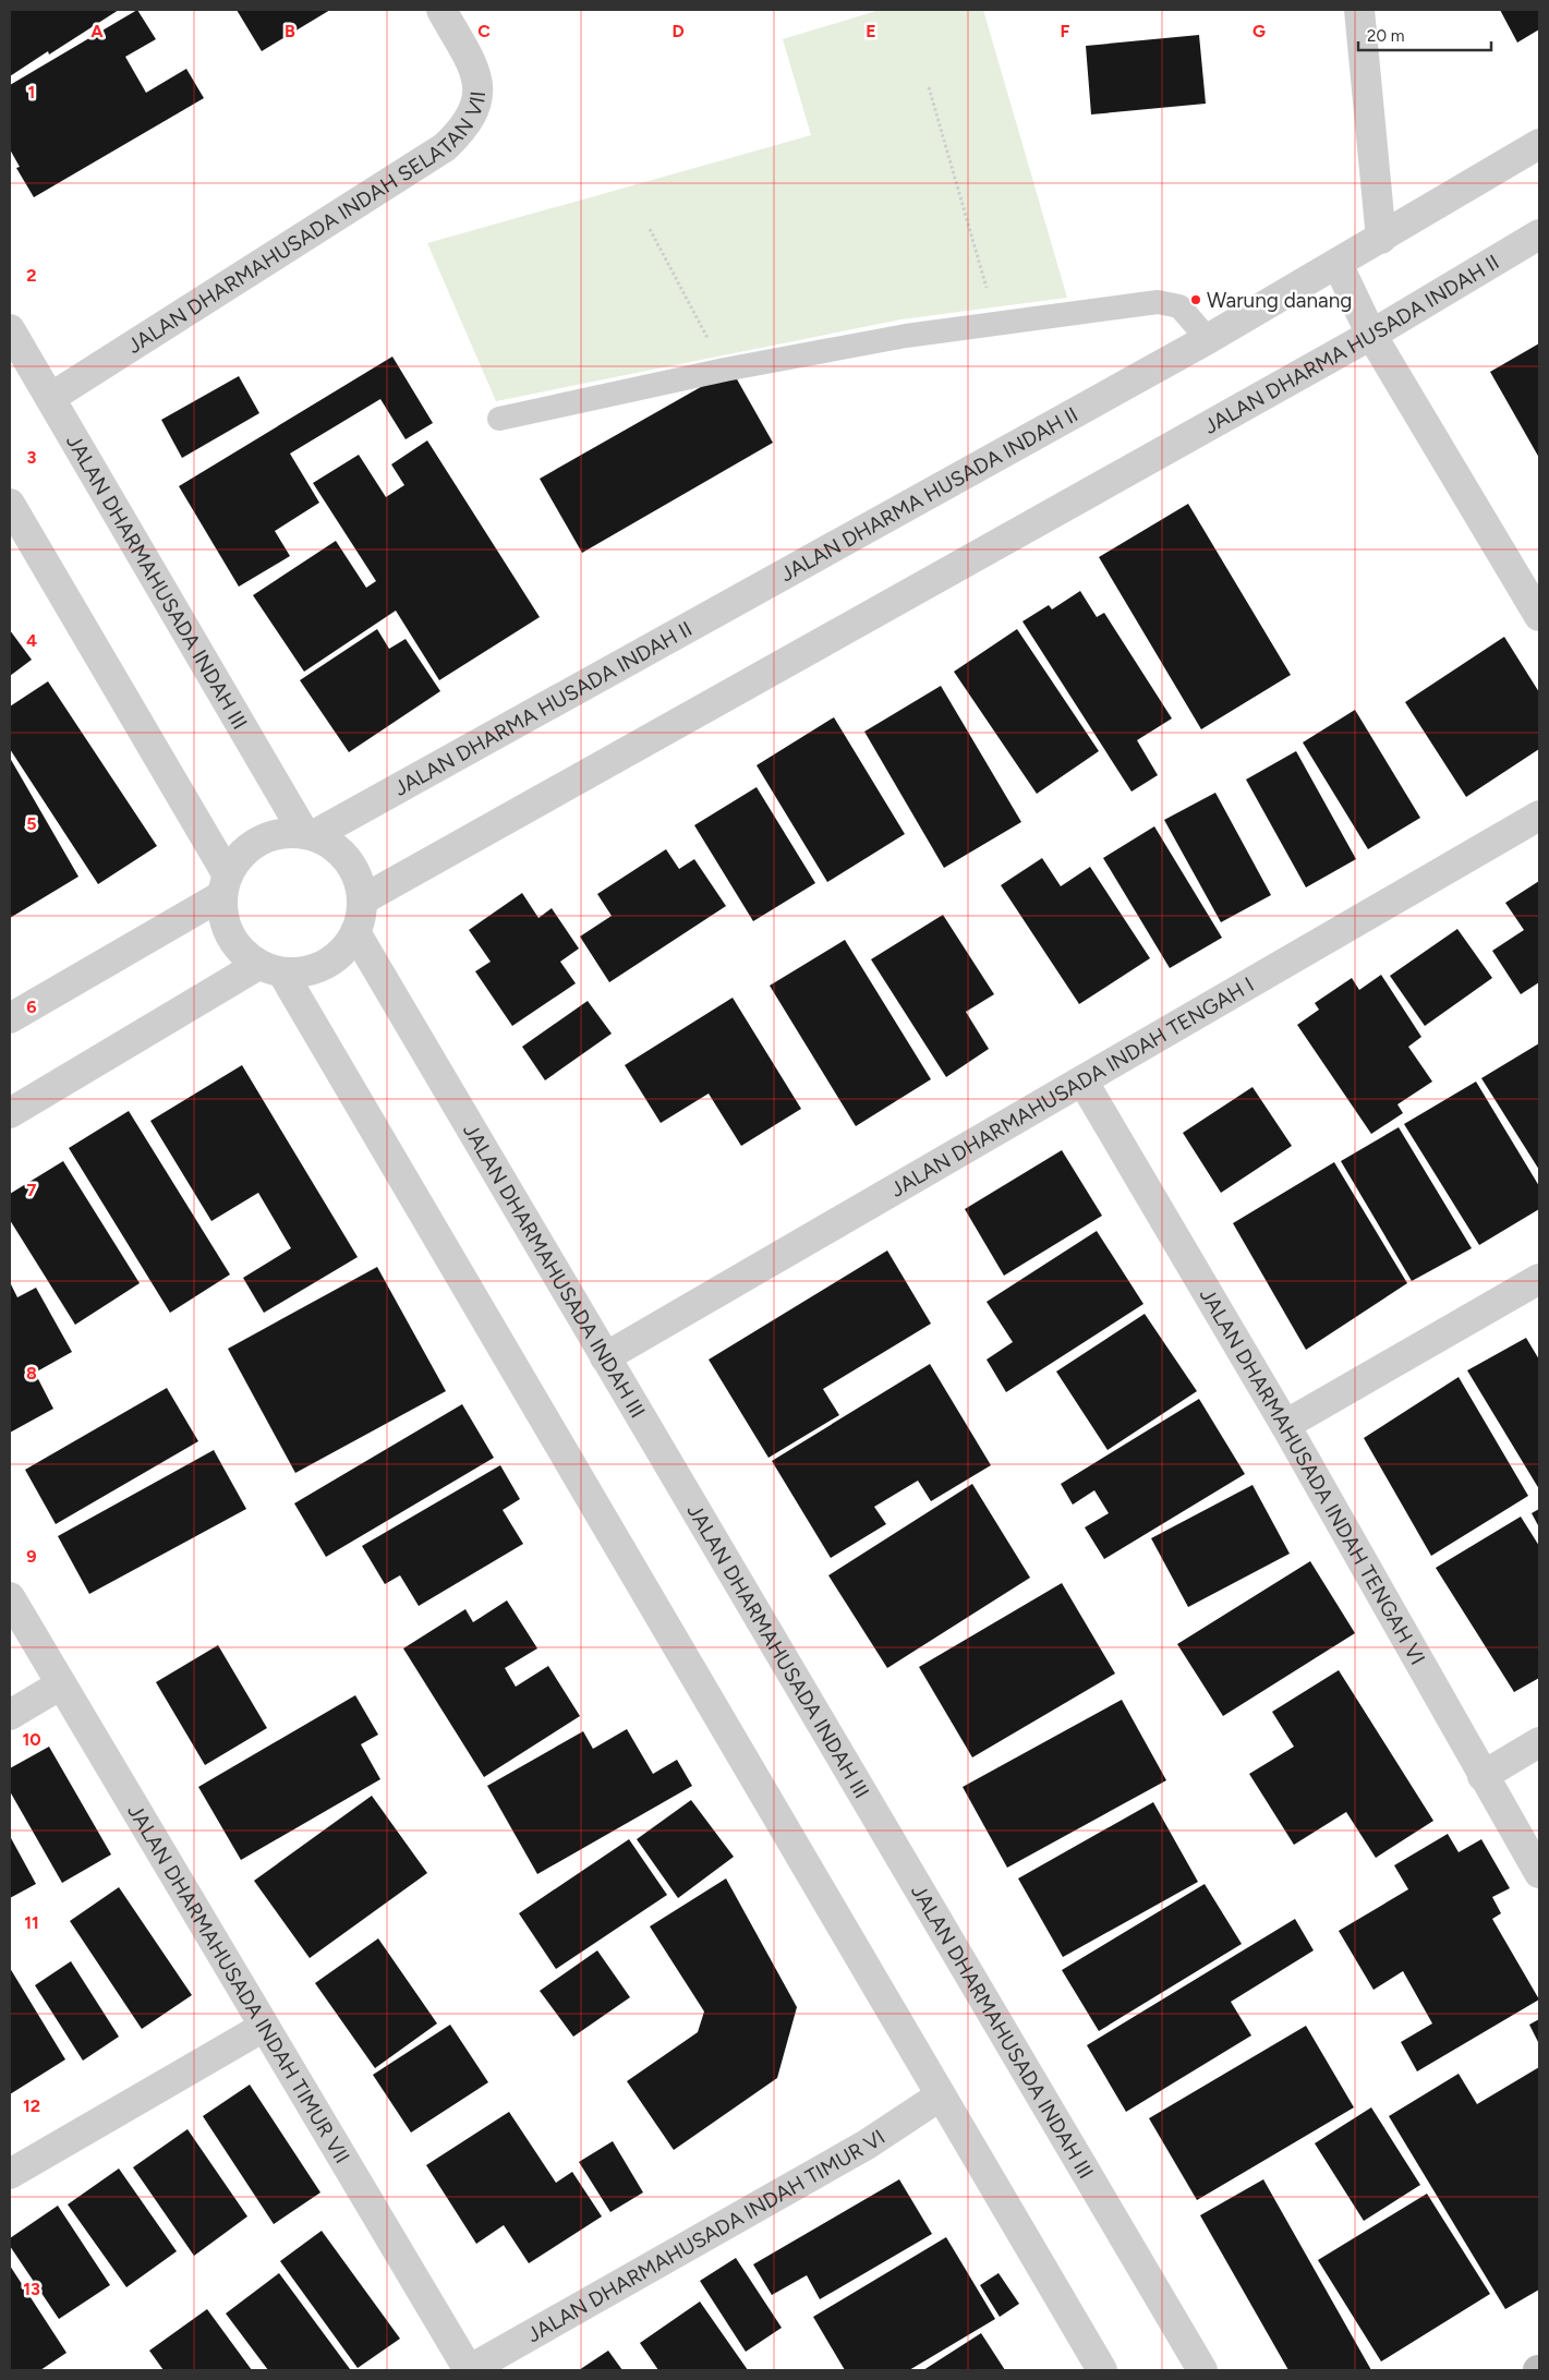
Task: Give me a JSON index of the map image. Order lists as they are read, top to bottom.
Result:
{
  "streets": {
    "street": [
      "JALAN DHARMAHUSADA INDAH SELATAN VII",
      "JALAN DHARMA HUSADA INDAH II",
      "JALAN DHARMAHUSADA INDAH III",
      "JALAN DHARMAHUSADA INDAH TENGAH I",
      "JALAN DHARMAHUSADA INDAH TENGAH VI",
      "JALAN DHARMAHUSADA INDAH TIMUR VII",
      "JALAN DHARMAHUSADA INDAH TIMUR VI"
    ]
  },
  "crossings": [
    ["JALAN DHARMAHUSADA INDAH SELATAN VII", "JALAN DHARMAHUSADA INDAH III"],
    ["JALAN DHARMA HUSADA INDAH II", "JALAN DHARMAHUSADA INDAH III"],
    ["JALAN DHARMAHUSADA INDAH III", "JALAN DHARMAHUSADA INDAH TENGAH I"],
    ["JALAN DHARMAHUSADA INDAH TENGAH I", "JALAN DHARMAHUSADA INDAH TENGAH VI"],
    ["JALAN DHARMAHUSADA INDAH TIMUR VII", "JALAN DHARMAHUSADA INDAH TIMUR VI"]
  ],
  "places": ["Warung danang"],
  "scale_bar": "20 m",
  "grid": {
    "columns": [
      "A",
      "B",
      "C",
      "D",
      "E",
      "F",
      "G"
    ],
    "rows": [
      "1",
      "2",
      "3",
      "4",
      "5",
      "6",
      "7",
      "8",
      "9",
      "10",
      "11",
      "12",
      "13"
    ]
  }
}
